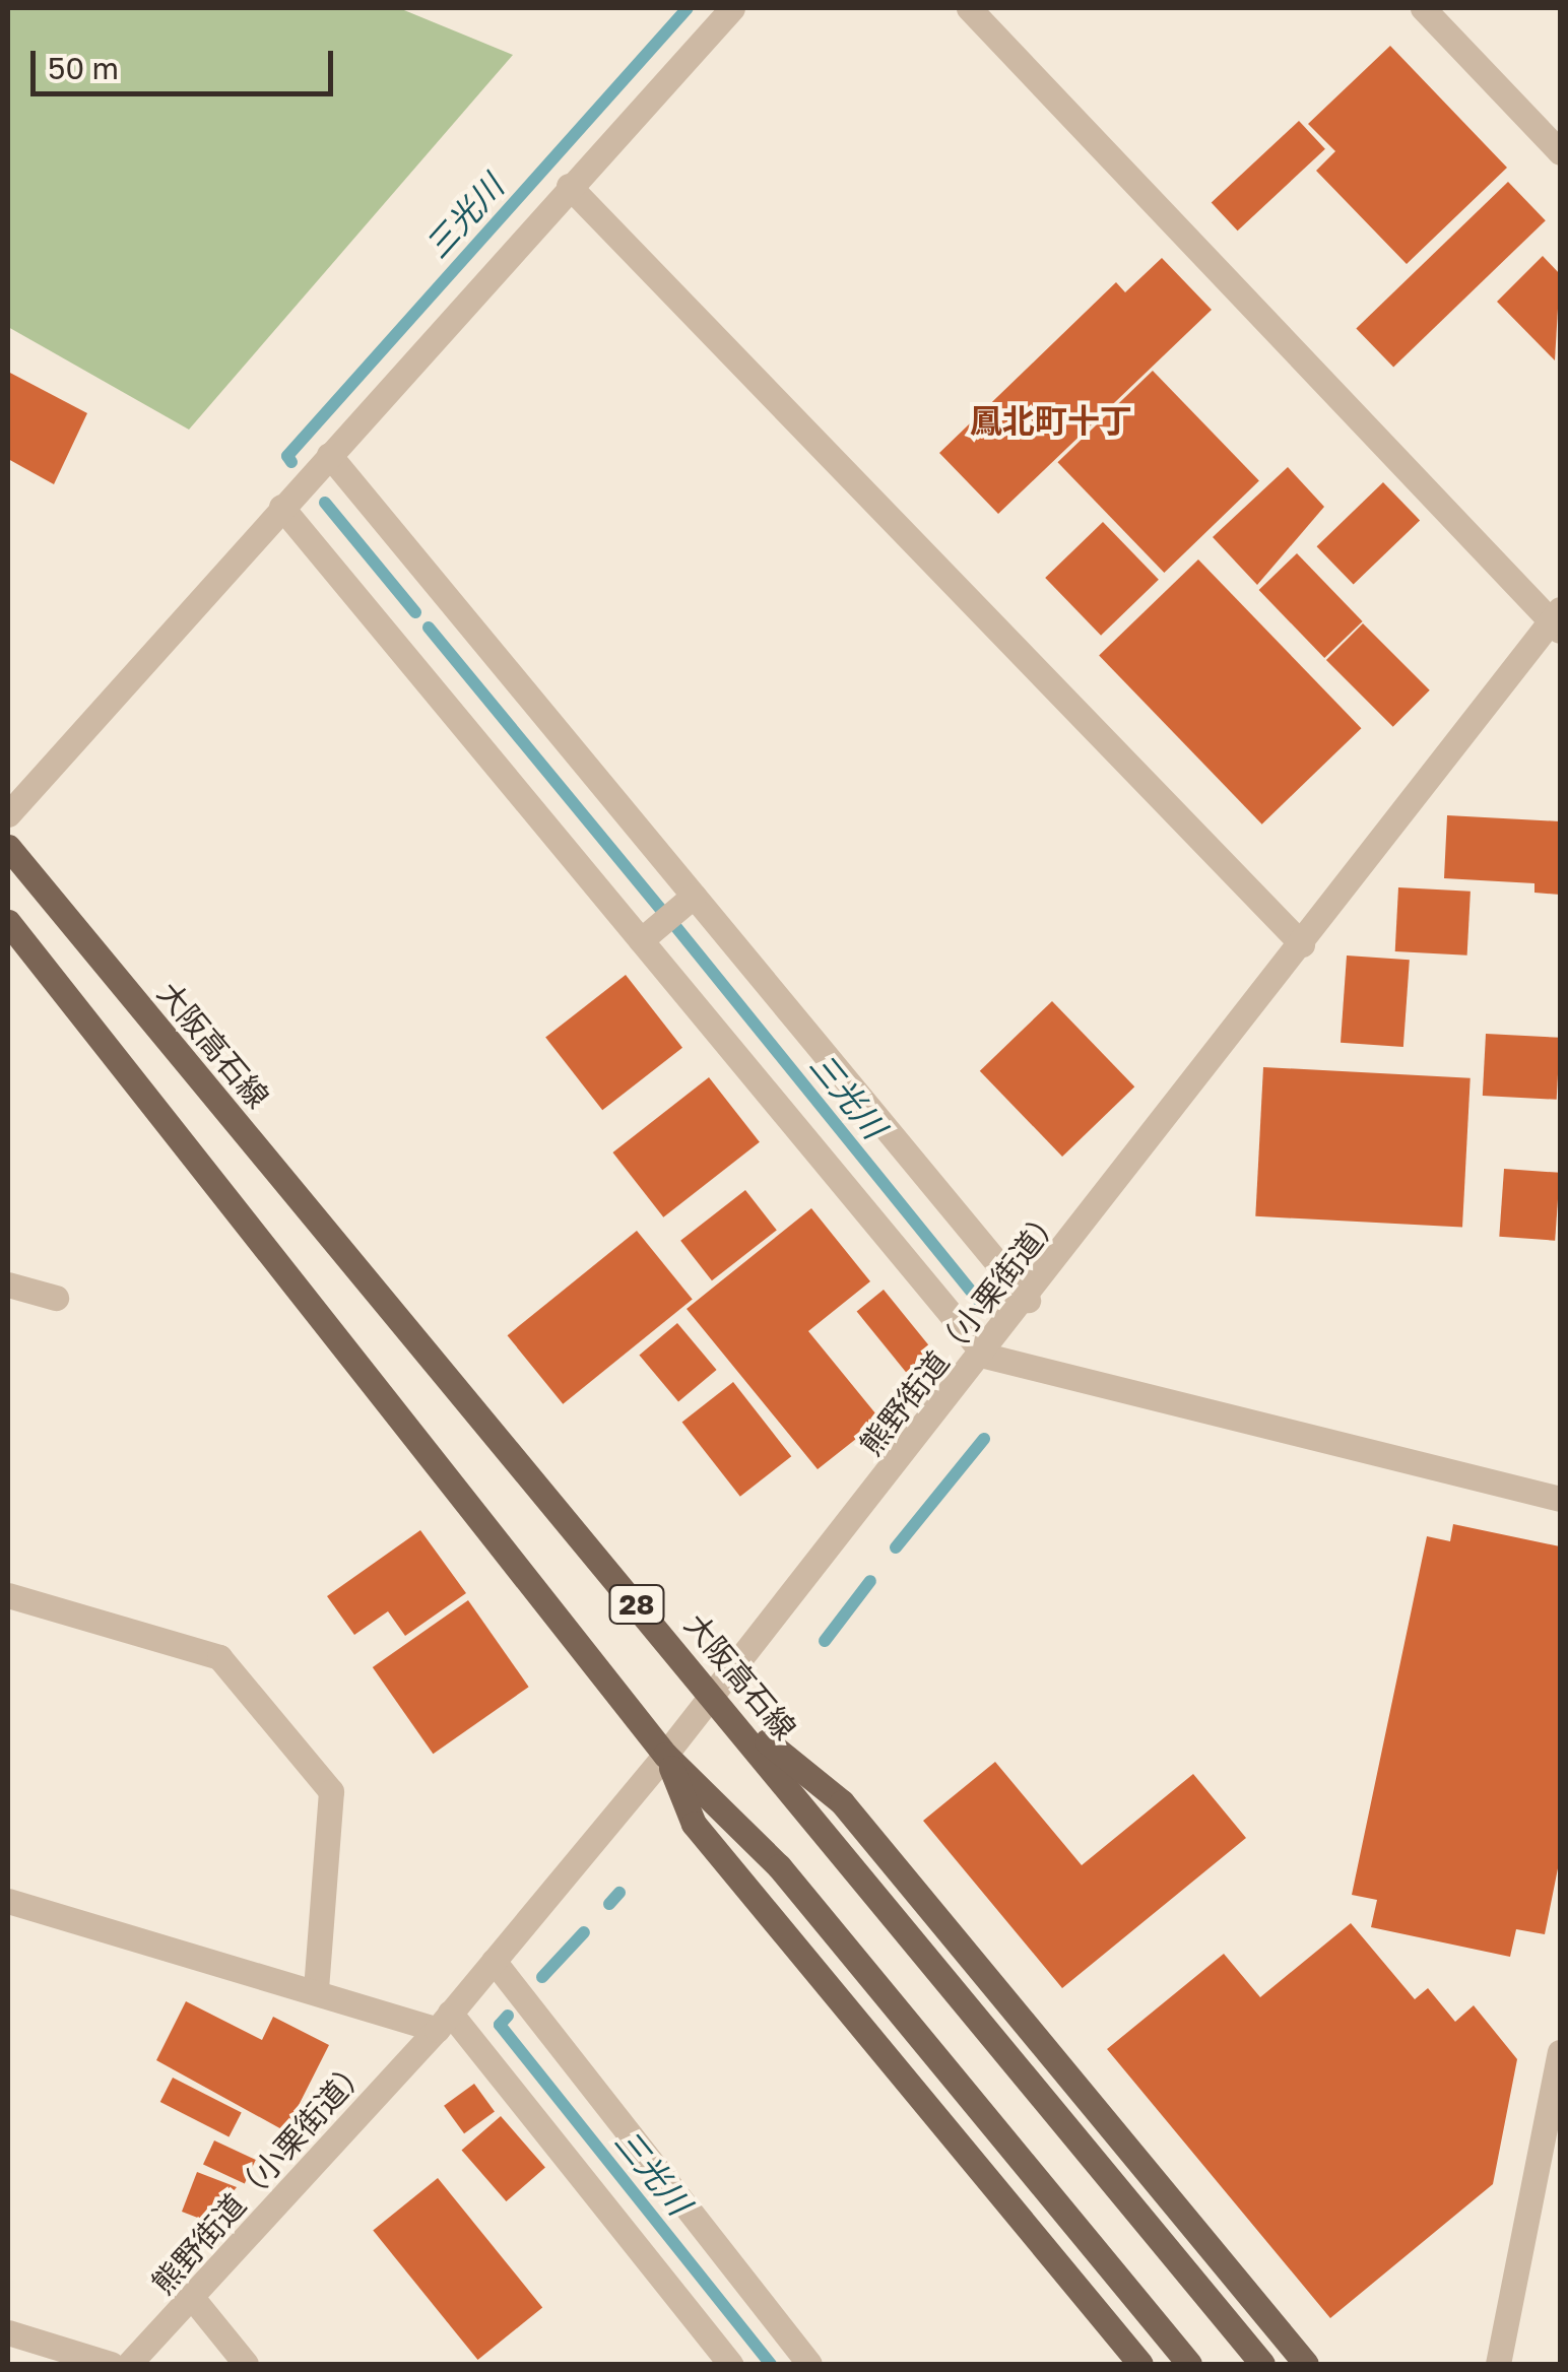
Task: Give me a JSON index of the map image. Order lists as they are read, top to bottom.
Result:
{
  "streets": {
    "main road": ["大阪高石線", "28"],
    "street": ["熊野街道（小栗街道）"]
  },
  "crossings": [
    ["大阪高石線", "熊野街道（小栗街道）"],
    ["熊野街道（小栗街道）", "28"]
  ],
  "districts": ["鳳北町十丁"],
  "water": ["三光川"],
  "scale_bar": "50 m"
}
